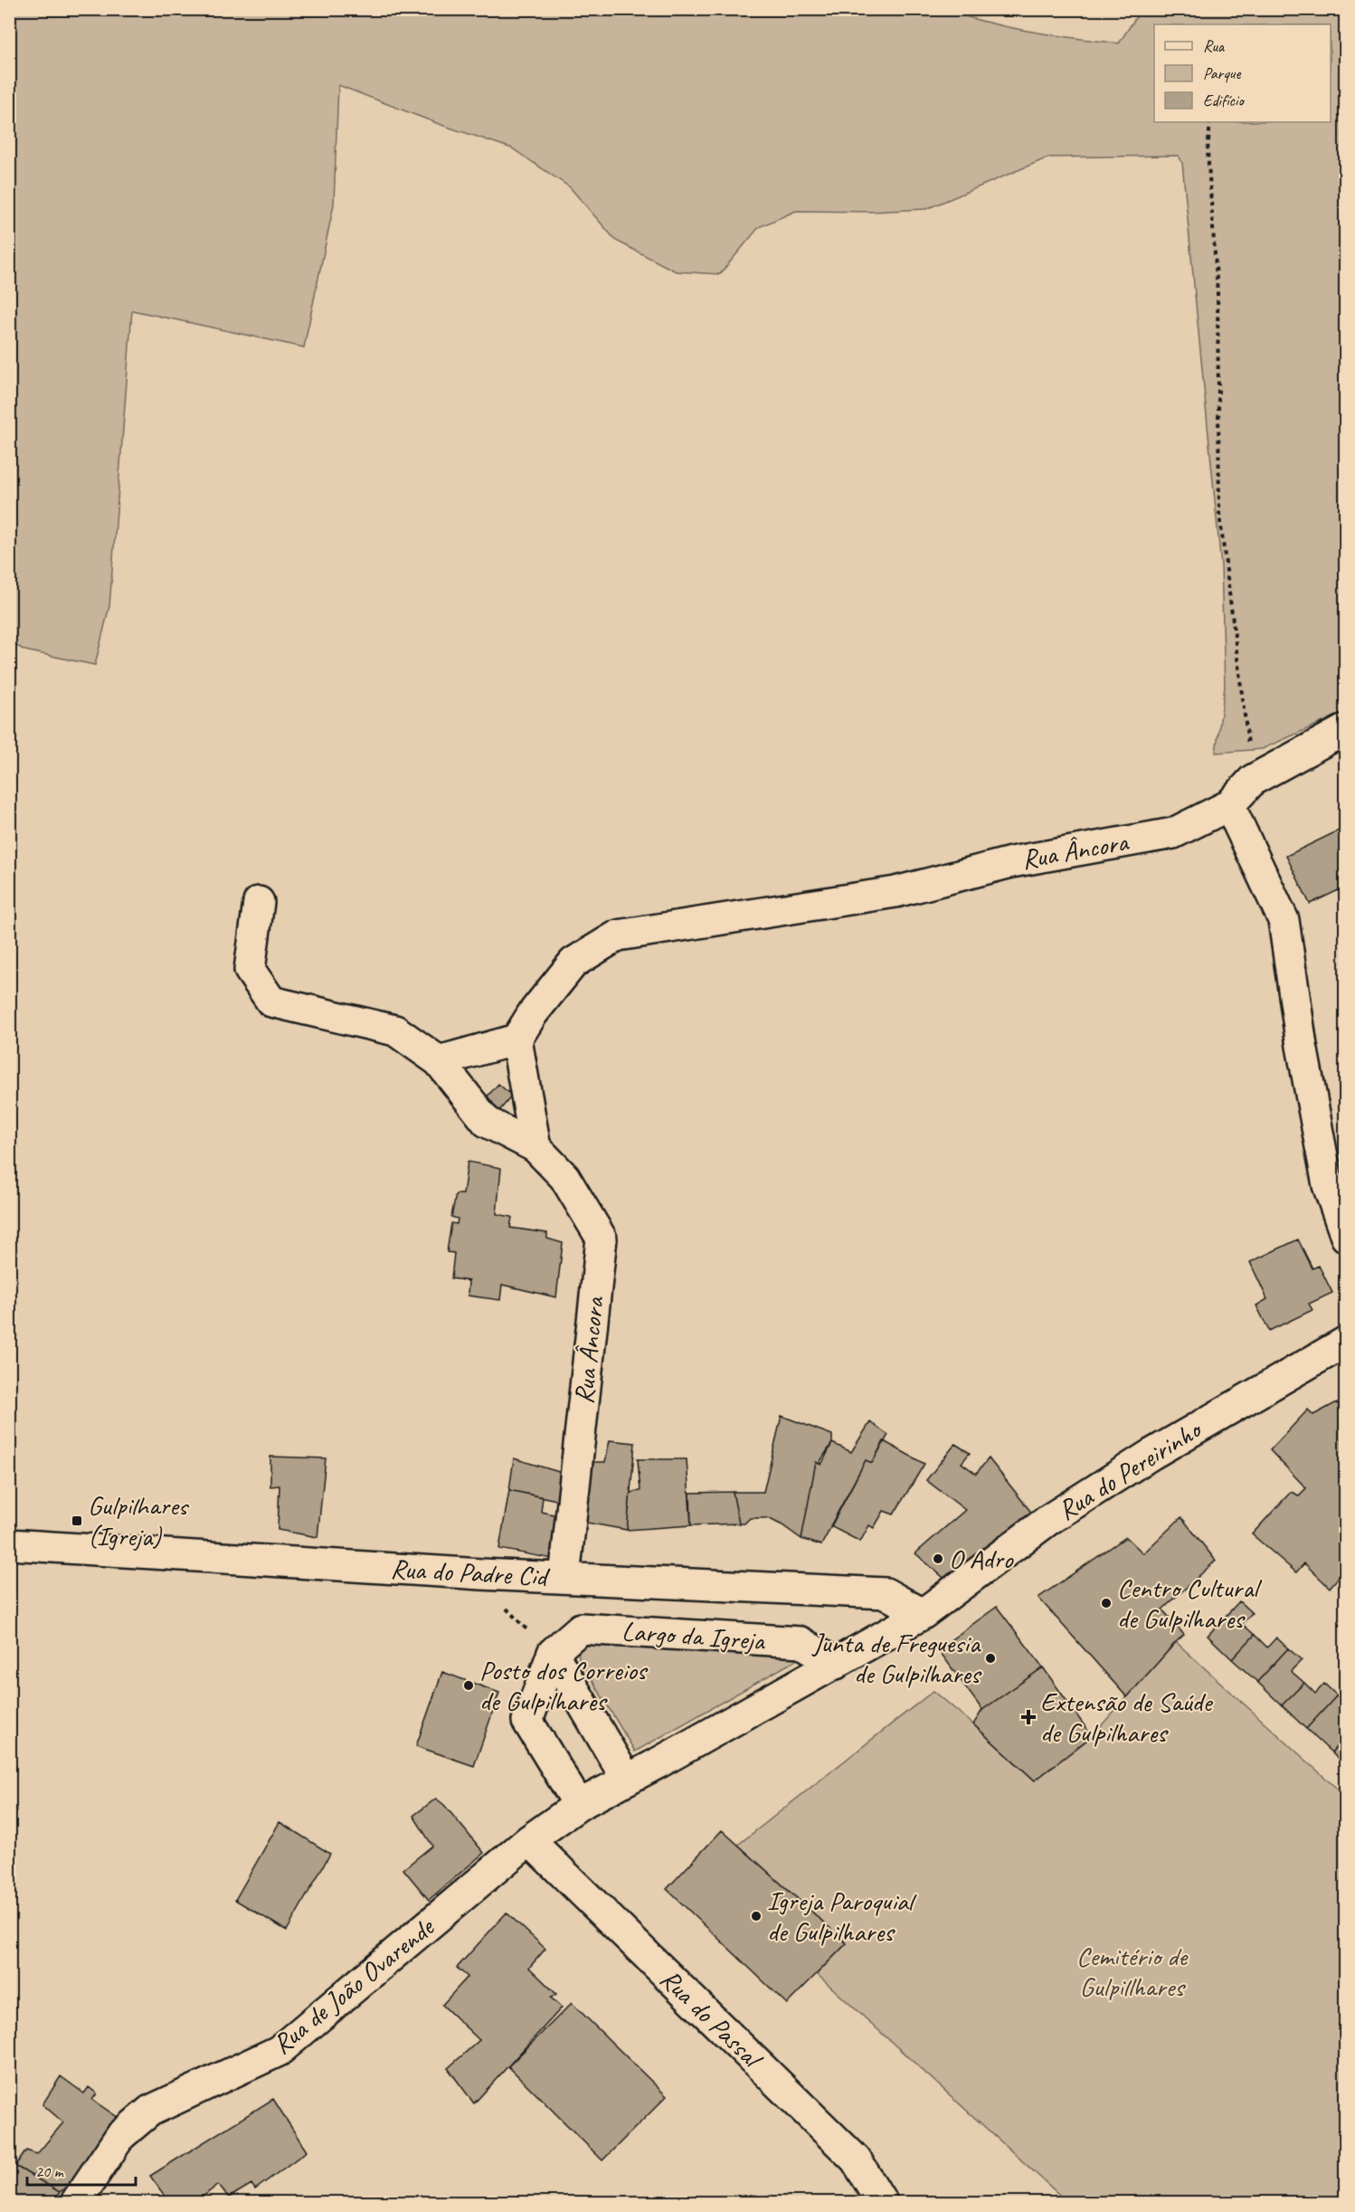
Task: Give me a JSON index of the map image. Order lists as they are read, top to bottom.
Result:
{
  "streets": {
    "street": [
      "Rua Âncora",
      "Rua do Pereirinho",
      "Rua do Padre Cid",
      "Largo da Igreja",
      "Rua de João Ovarende",
      "Rua do Passal"
    ]
  },
  "crossings": [
    ["Rua Âncora", "Rua do Padre Cid"],
    ["Rua do Pereirinho", "Rua do Padre Cid"],
    ["Rua de João Ovarende", "Rua do Passal"]
  ],
  "parks": ["Cemitério de Gulpillhares"],
  "places": {
    "transit": ["Gulpilhares (Igreja)"],
    "other": [
      "O Adro",
      "Centro Cultural de Gulpilhares",
      "Junta de Freguesia de Gulpilhares",
      "Posto dos Correios de Gulpilhares",
      "Igreja Paroquial de Gulpilhares"
    ],
    "health": ["Extensão de Saúde de Gulpilhares"]
  },
  "legend": ["Rua", "Parque", "Edifício"],
  "scale_bar": "20 m"
}
